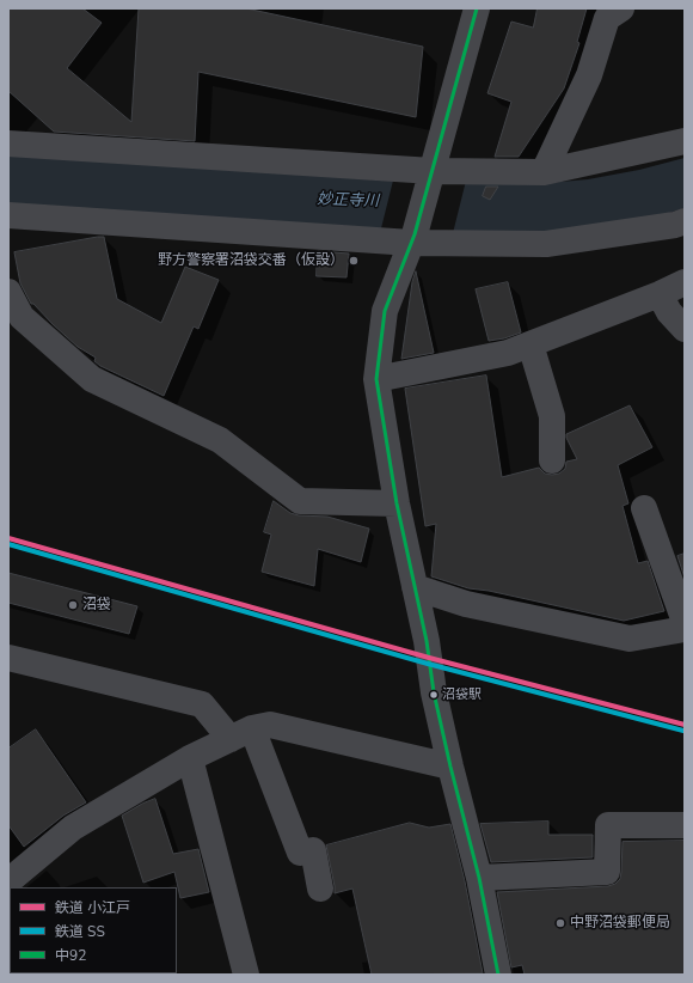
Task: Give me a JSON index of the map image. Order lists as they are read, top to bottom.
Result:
{
  "water": ["妙正寺川"],
  "places": [
    "野方警察署沼袋交番（仮設）",
    "沼袋",
    "沼袋駅",
    "中野沼袋郵便局"
  ],
  "lines": ["transit line 中92", "rail line 小江戸", "rail line SS"],
  "legend": ["鉄道 小江戸", "鉄道 SS", "中92"]
}
